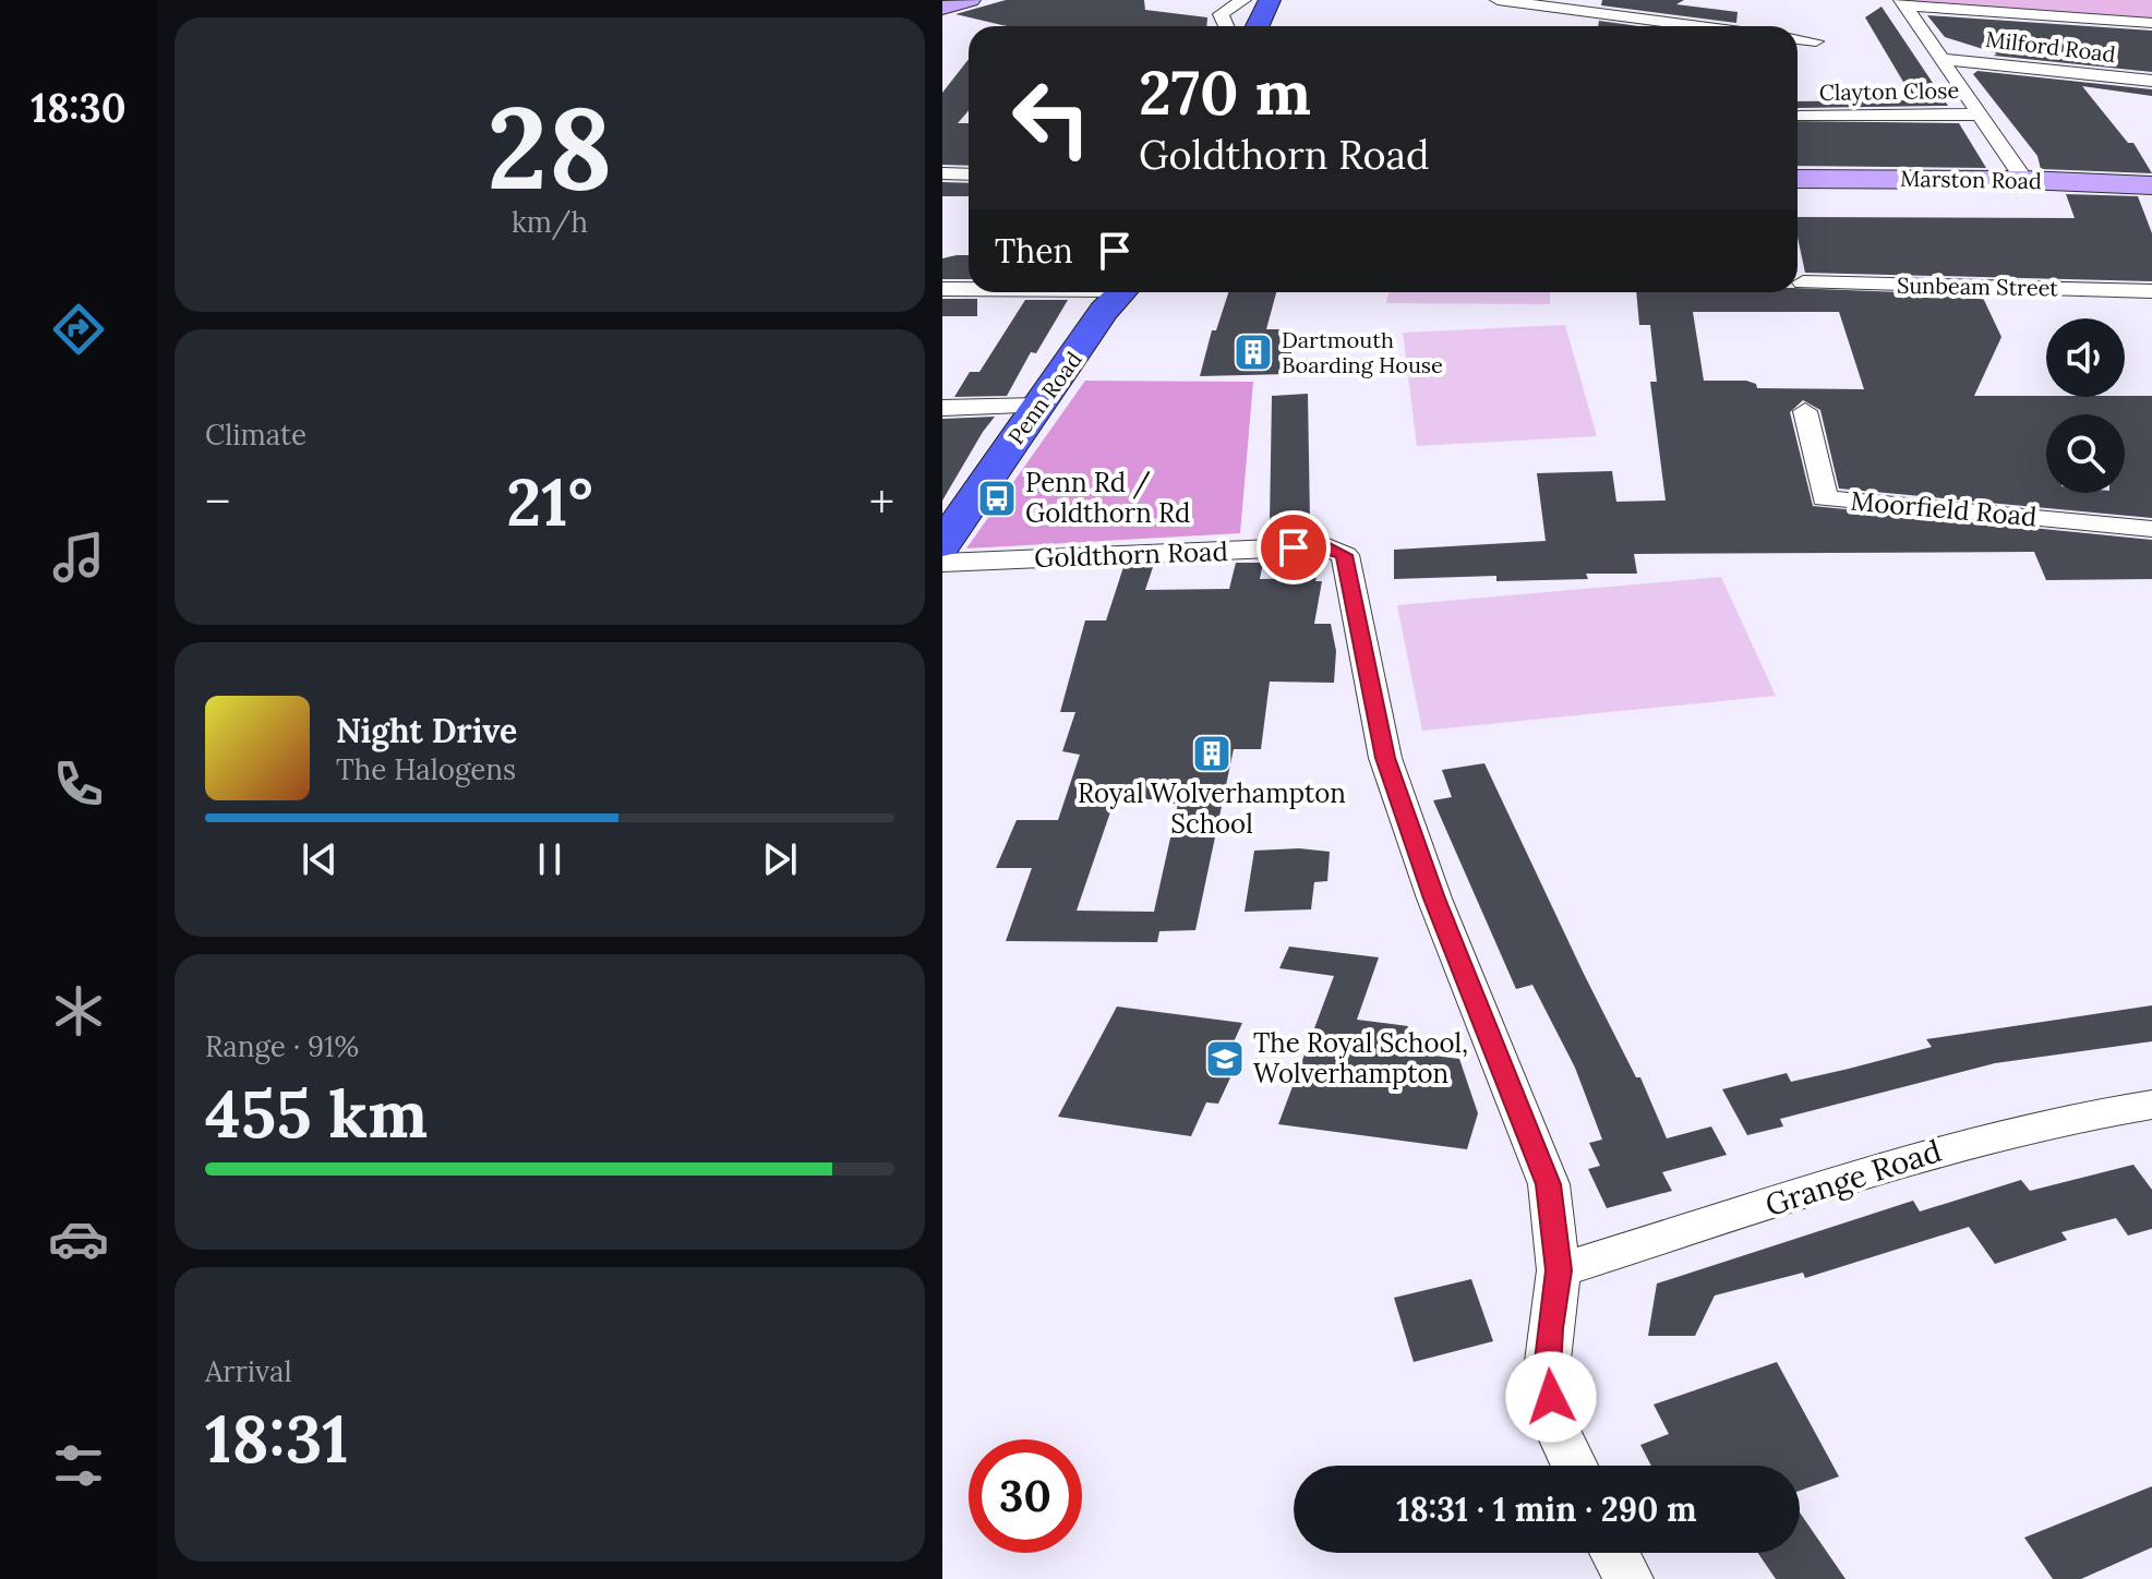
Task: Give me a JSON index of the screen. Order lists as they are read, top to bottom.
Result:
{
  "streets": {
    "highway": ["Penn Road"],
    "street": [
      "Milford Road",
      "Clayton Close",
      "Marston Road",
      "Sunbeam Street",
      "Moorfield Road",
      "Goldthorn Road",
      "Grange Road"
    ]
  },
  "crossings": [
    ["Goldthorn Road", "Grange Road"]
  ],
  "places": {
    "building": ["Dartmouth Boarding House", "Royal Wolverhampton School"],
    "bus stop": ["Penn Rd / Goldthorn Rd"],
    "school or university": ["The Royal School, Wolverhampton"]
  },
  "page": {
    "tabs": "18:30",
    "tile": [
      ["28", "km/h"],
      "Climate",
      ["Range · 91%", "455 km"],
      ["Arrival", "18:31"]
    ],
    "turn": ["270 m", "Goldthorn Road"],
    "then": "Then",
    "heat": ["−", "21°", "+"],
    "song": ["Night Drive", "The Halogens"],
    "limit": "30",
    "trip": "18:31 · 1 min · 290 m"
  }
}
